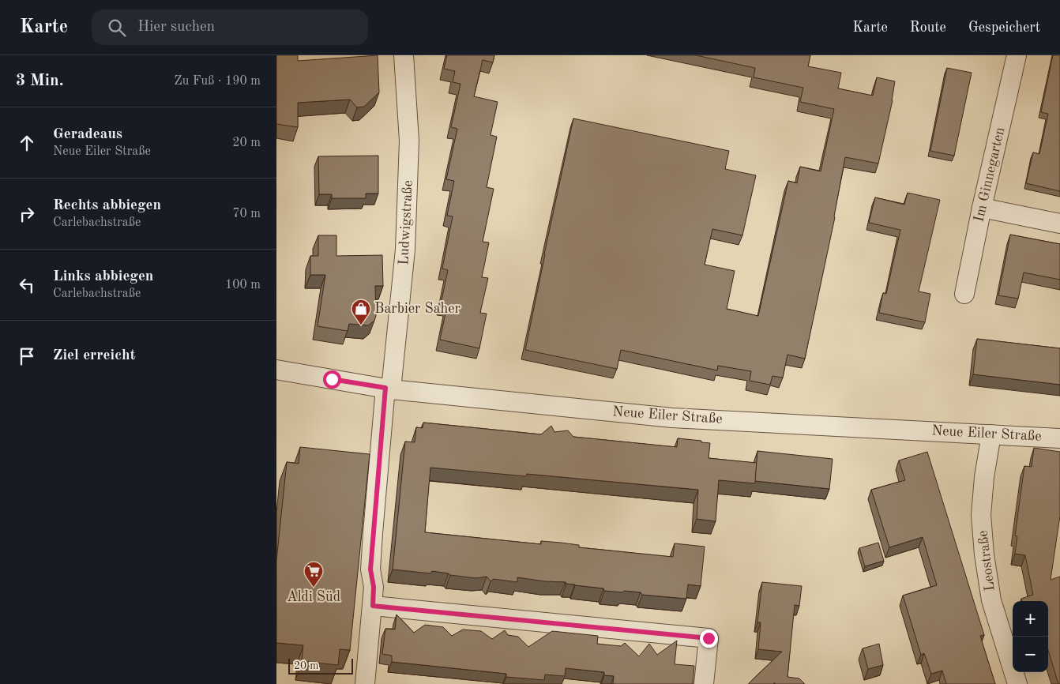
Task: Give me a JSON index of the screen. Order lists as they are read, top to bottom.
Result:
{
  "streets": {
    "street": [
      "Im Ginnegarten",
      "Ludwigstraße",
      "Neue Eiler Straße",
      "Leostraße"
    ]
  },
  "crossings": [
    ["Ludwigstraße", "Neue Eiler Straße"],
    ["Neue Eiler Straße", "Leostraße"]
  ],
  "places": {
    "shop": ["Barbier Saher"],
    "supermarket": ["Aldi Süd"]
  },
  "scale_bar": "20 m",
  "page": {
    "header": "Karte",
    "search": "Hier suchen",
    "nav": ["Karte", "Route", "Gespeichert"],
    "heading": ["3 Min.", "Zu Fuß · 190 m"],
    "list": [
      ["Geradeaus", "Neue Eiler Straße", "20 m"],
      ["Rechts abbiegen", "Carlebachstraße", "70 m"],
      ["Links abbiegen", "Carlebachstraße", "100 m"],
      "Ziel erreicht"
    ],
    "map_buttons": ["+", "−"],
    "scale": "20 m"
  }
}
